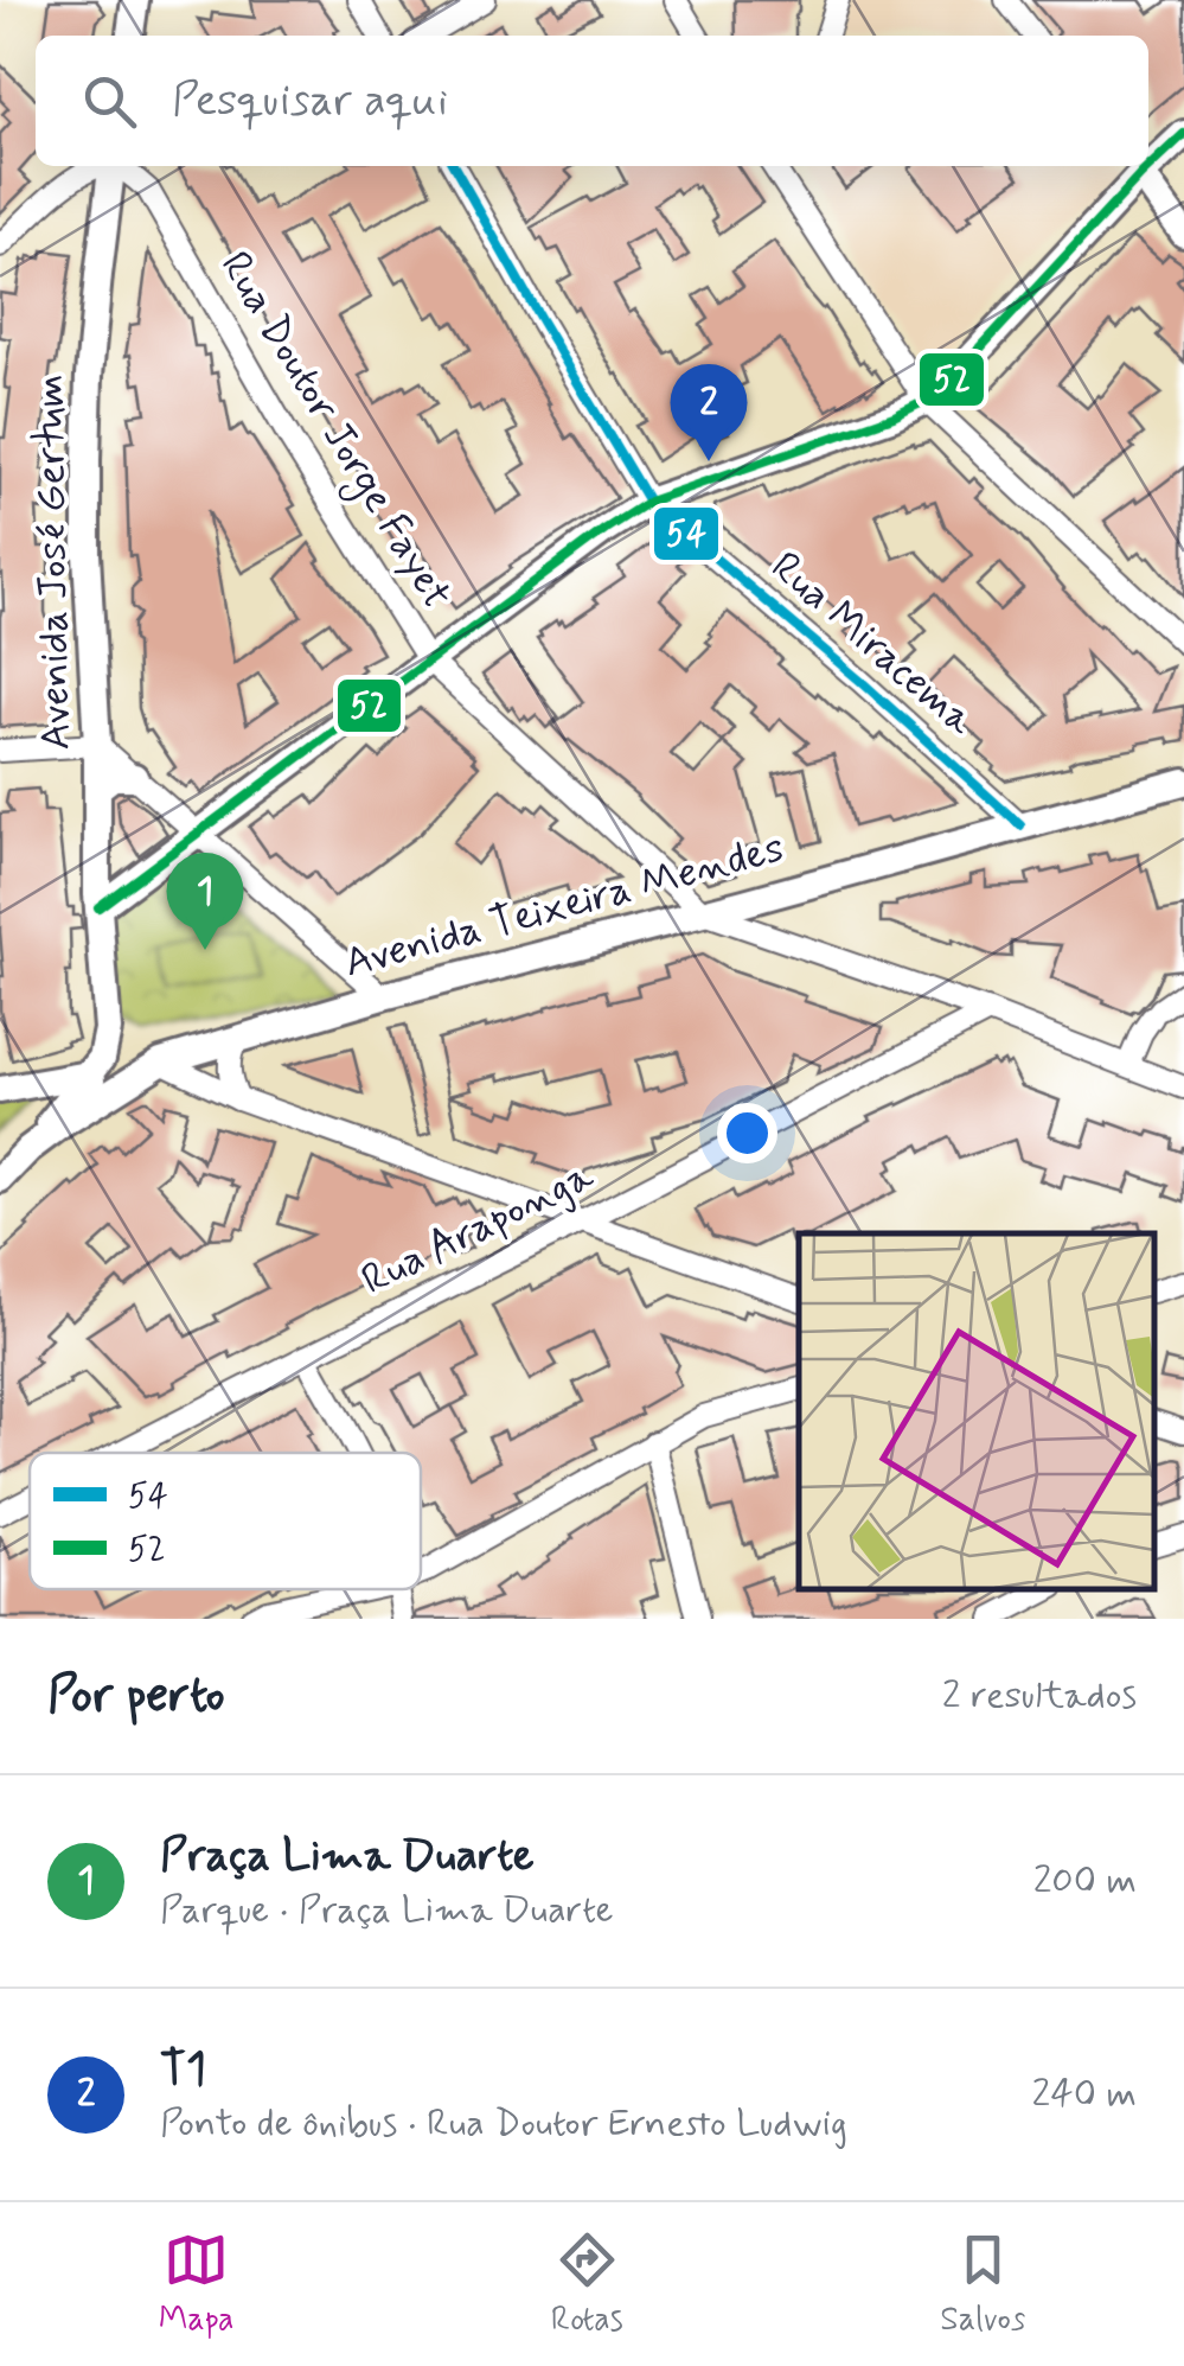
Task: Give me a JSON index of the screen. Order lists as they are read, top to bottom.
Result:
{
  "streets": {
    "street": [
      "Rua Doutor Jorge Fayet",
      "Avenida José Gertum",
      "Rua Miracema",
      "Avenida Teixeira Mendes",
      "Rua Araponga"
    ]
  },
  "crossings": [
    ["Rua Doutor Jorge Fayet", "Avenida Teixeira Mendes"],
    ["Rua Doutor Jorge Fayet", "Rua Araponga"],
    ["Avenida José Gertum", "Avenida Teixeira Mendes"],
    ["Rua Miracema", "Avenida Teixeira Mendes"]
  ],
  "lines": ["transit line 52", "transit line 54"],
  "legend": ["54", "52"],
  "page": {
    "search": "Pesquisar aqui",
    "pins": ["2", "1"],
    "heading": ["Por perto", "2 resultados"],
    "list": [
      {
        "mark": "1",
        "name": "Praça Lima Duarte",
        "note": "Parque · Praça Lima Duarte",
        "value": "200 m"
      },
      {
        "mark": "2",
        "name": "T1",
        "note": "Ponto de ônibus · Rua Doutor Ernesto Ludwig",
        "value": "240 m"
      }
    ],
    "nav": ["Mapa", "Rotas", "Salvos"]
  }
}
